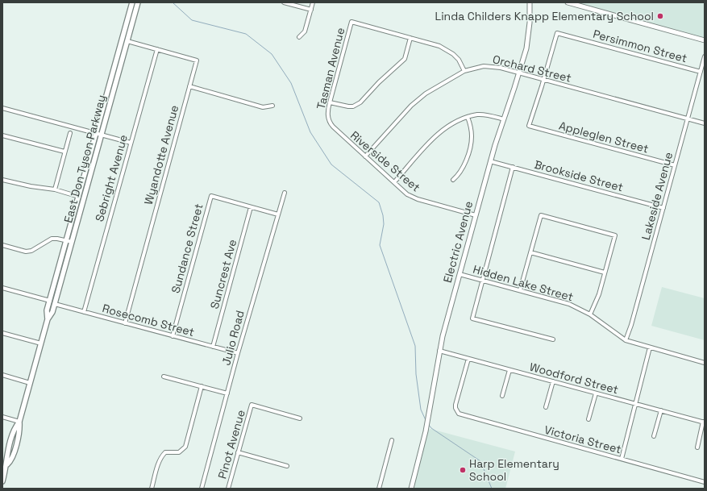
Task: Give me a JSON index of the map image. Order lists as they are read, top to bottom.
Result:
{
  "streets": {
    "main road": ["East Don Tyson Parkway"],
    "street": [
      "Persimmon Street",
      "Tasman Avenue",
      "Orchard Street",
      "Appleglen Street",
      "Wyandotte Avenue",
      "Riverside Street",
      "Brookside Street",
      "Sebright Avenue",
      "Lakeside Avenue",
      "Electric Avenue",
      "Sundance Street",
      "Suncrest Ave",
      "Hidden Lake Street",
      "Rosecomb Street",
      "Julio Road",
      "Woodford Street",
      "Victoria Street",
      "Pinot Avenue"
    ]
  },
  "crossings": [
    ["Persimmon Street", "Orchard Street"],
    ["Persimmon Street", "Appleglen Street"],
    ["Persimmon Street", "Lakeside Avenue"],
    ["Tasman Avenue", "Riverside Street"],
    ["Orchard Street", "Appleglen Street"],
    ["Orchard Street", "Riverside Street"],
    ["Orchard Street", "Lakeside Avenue"],
    ["Orchard Street", "Electric Avenue"],
    ["Appleglen Street", "Lakeside Avenue"],
    ["Wyandotte Avenue", "East Don Tyson Parkway"],
    ["Wyandotte Avenue", "Sebright Avenue"],
    ["Wyandotte Avenue", "Rosecomb Street"],
    ["East Don Tyson Parkway", "Rosecomb Street"],
    ["Riverside Street", "Electric Avenue"],
    ["Brookside Street", "Lakeside Avenue"],
    ["Brookside Street", "Electric Avenue"],
    ["Sebright Avenue", "Rosecomb Street"],
    ["Lakeside Avenue", "Hidden Lake Street"],
    ["Electric Avenue", "Hidden Lake Street"],
    ["Electric Avenue", "Woodford Street"],
    ["Sundance Street", "Suncrest Ave"],
    ["Sundance Street", "Rosecomb Street"],
    ["Sundance Street", "Julio Road"],
    ["Suncrest Ave", "Rosecomb Street"],
    ["Rosecomb Street", "Julio Road"],
    ["Woodford Street", "Victoria Street"]
  ],
  "places": ["Linda Childers Knapp Elementary School", "Harp Elementary School"]
}
